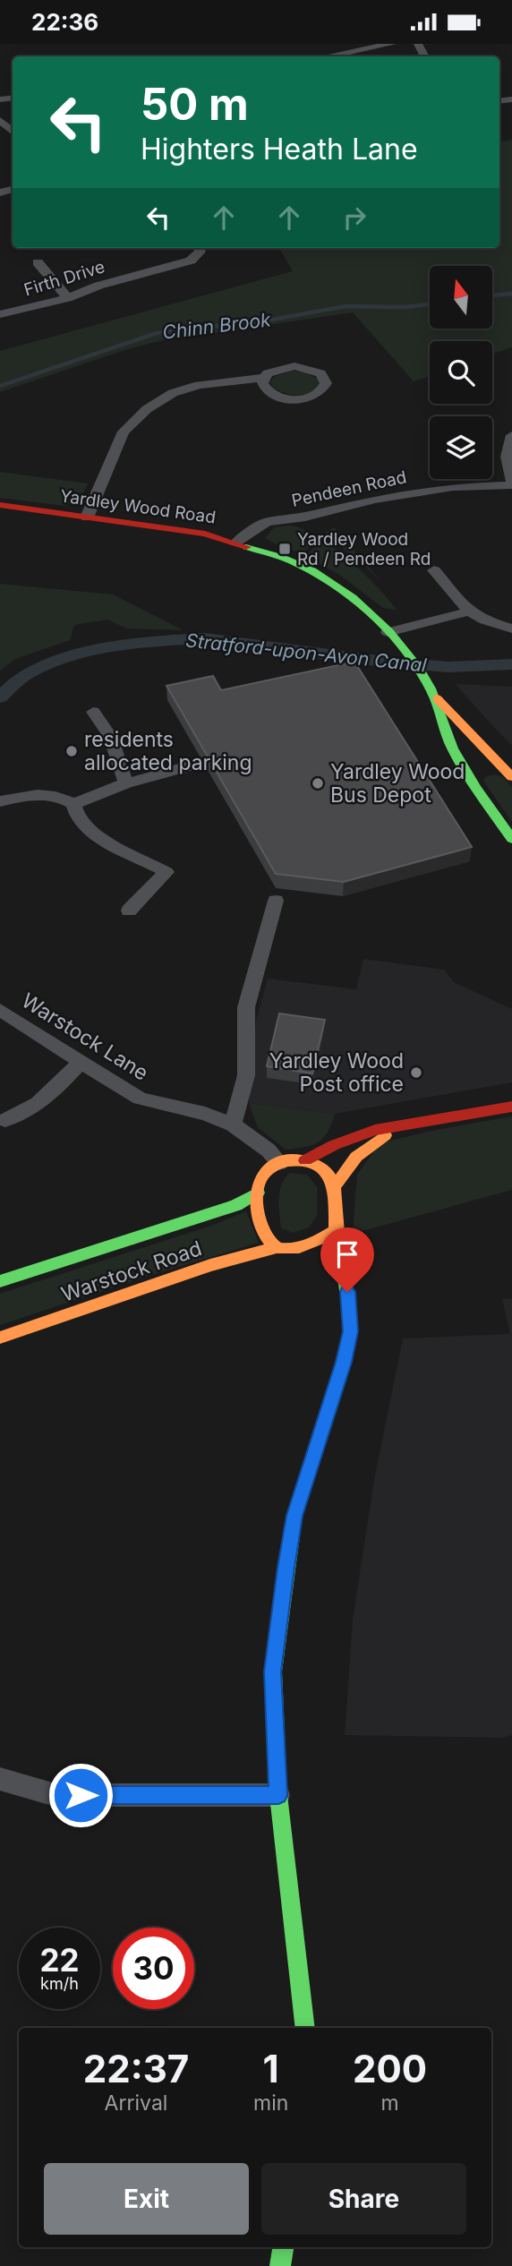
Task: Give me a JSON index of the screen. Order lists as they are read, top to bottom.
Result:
{
  "streets": {
    "street": [
      "Firth Drive",
      "Pendeen Road",
      "Yardley Wood Road",
      "Warstock Lane",
      "Warstock Road"
    ]
  },
  "crossings": [
    ["Pendeen Road", "Yardley Wood Road"],
    ["Warstock Lane", "Warstock Road"]
  ],
  "water": ["Chinn Brook", "Stratford-upon-Avon Canal"],
  "places": {
    "transit": ["Yardley Wood Rd / Pendeen Rd"],
    "other": ["residents allocated parking", "Yardley Wood Bus Depot", "Yardley Wood Post office"]
  },
  "north": "top",
  "page": {
    "status": "22:36",
    "turn": ["50 m", "Highters Heath Lane"],
    "speed": "22 km/h",
    "limit": "30",
    "eta": [
      "22:37",
      "Arrival",
      "1",
      "min",
      "200",
      "m"
    ],
    "buttons": ["Exit", "Share"]
  }
}
